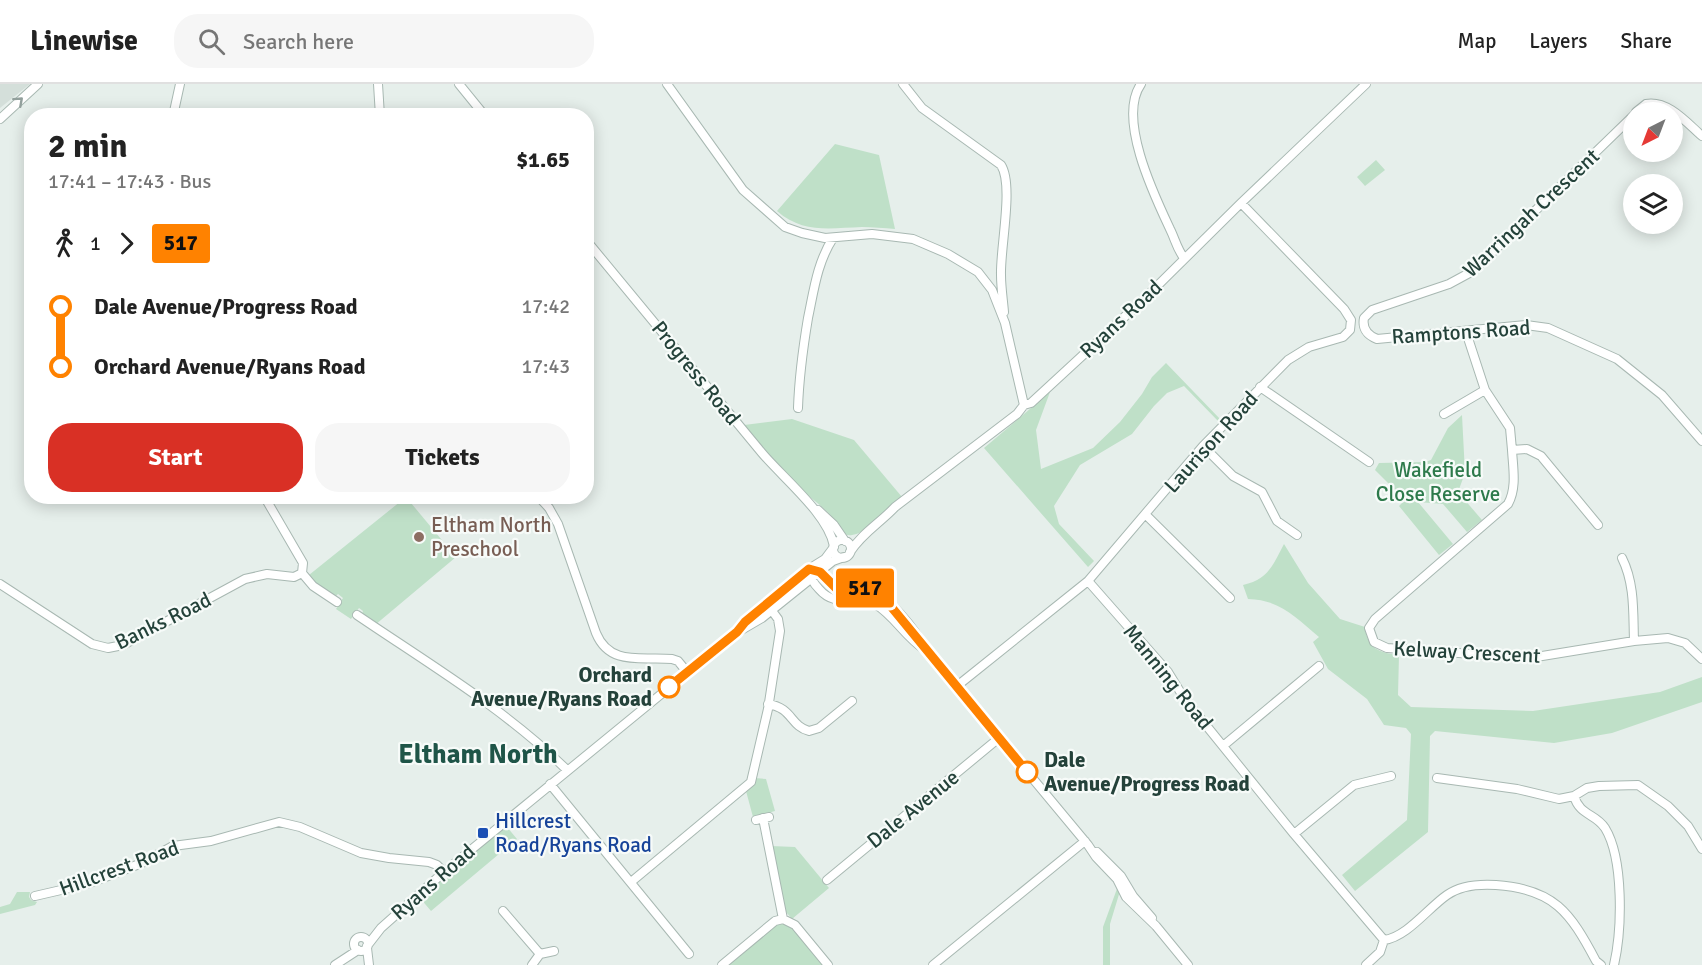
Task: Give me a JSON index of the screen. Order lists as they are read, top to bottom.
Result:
{
  "streets": {
    "street": [
      "Warringah Crescent",
      "Ryans Road",
      "Ramptons Road",
      "Progress Road",
      "Laurison Road",
      "Banks Road",
      "Kelway Crescent",
      "Manning Road",
      "Dale Avenue",
      "Hillcrest Road"
    ]
  },
  "crossings": [
    ["Warringah Crescent", "Ramptons Road"],
    ["Ryans Road", "Progress Road"],
    ["Ryans Road", "Laurison Road"],
    ["Ryans Road", "Hillcrest Road"],
    ["Laurison Road", "Manning Road"]
  ],
  "districts": ["Eltham North"],
  "parks": ["Wakefield Close Reserve"],
  "places": {
    "other": ["Eltham North Preschool", "Orchard Avenue/Ryans Road", "Dale Avenue/Progress Road"],
    "transit": ["Hillcrest Road/Ryans Road"]
  },
  "lines": ["bus line 517"],
  "north": "bottom left",
  "page": {
    "header": "Linewise",
    "search": "Search here",
    "nav": ["Map", "Layers", "Share"],
    "on_map": "517",
    "heading": ["2 min", "17:41 – 17:43 · Bus", "$1.65"],
    "legs": ["1", "517"],
    "list": [
      {
        "name": "Dale Avenue/Progress Road",
        "value": "17:42"
      },
      {
        "name": "Orchard Avenue/Ryans Road",
        "value": "17:43"
      }
    ],
    "buttons": ["Start", "Tickets"]
  }
}
